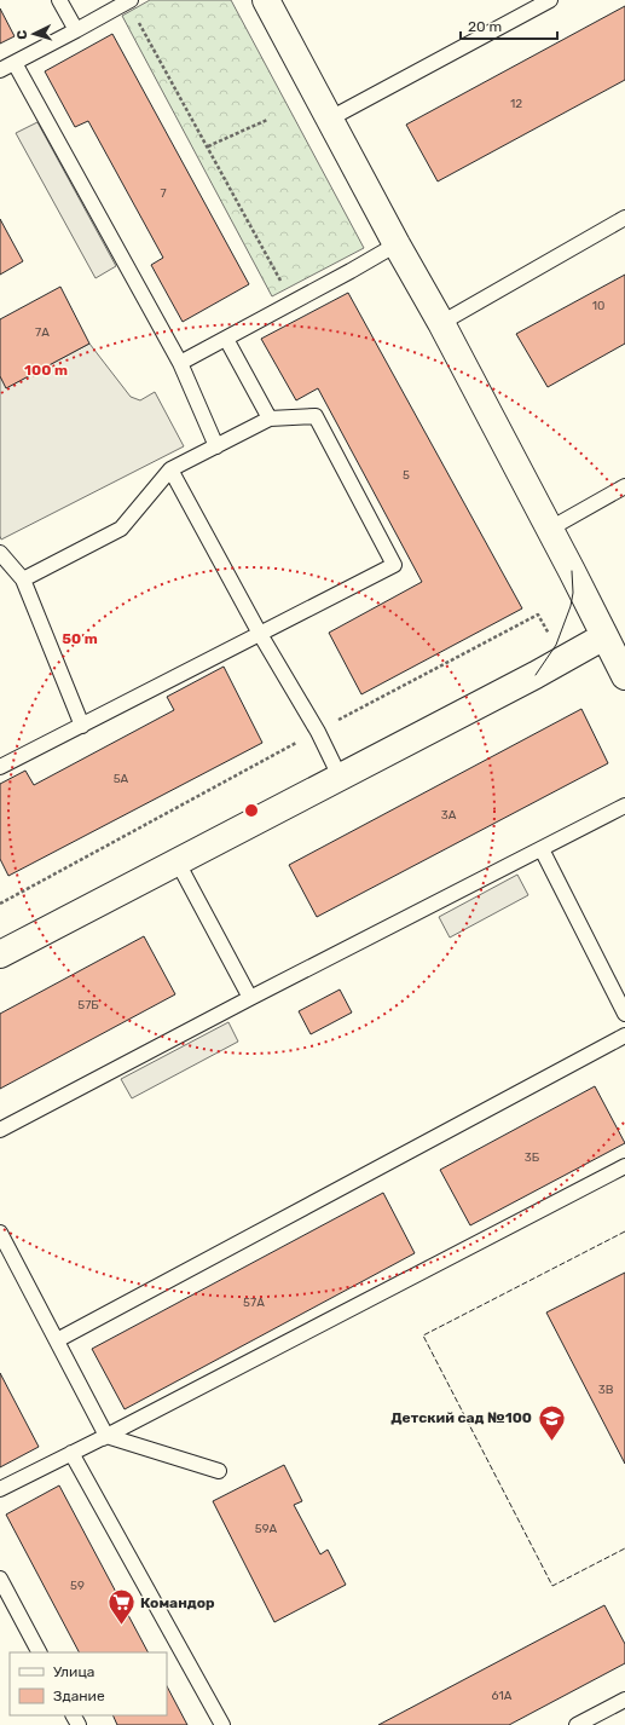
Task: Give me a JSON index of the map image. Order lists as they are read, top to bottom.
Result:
{
  "places": {
    "school or university": ["Детский сад №100"],
    "supermarket": ["Командор"]
  },
  "house_numbers": [
    "12",
    "7",
    "10",
    "7А",
    "5",
    "5А",
    "3А",
    "57Б",
    "3Б",
    "57А",
    "3В",
    "59А",
    "59",
    "61А"
  ],
  "legend": ["Улица", "Здание"],
  "scale_bar": "20 m",
  "north": "left",
  "rings": ["100 m", "50 m"]
}
